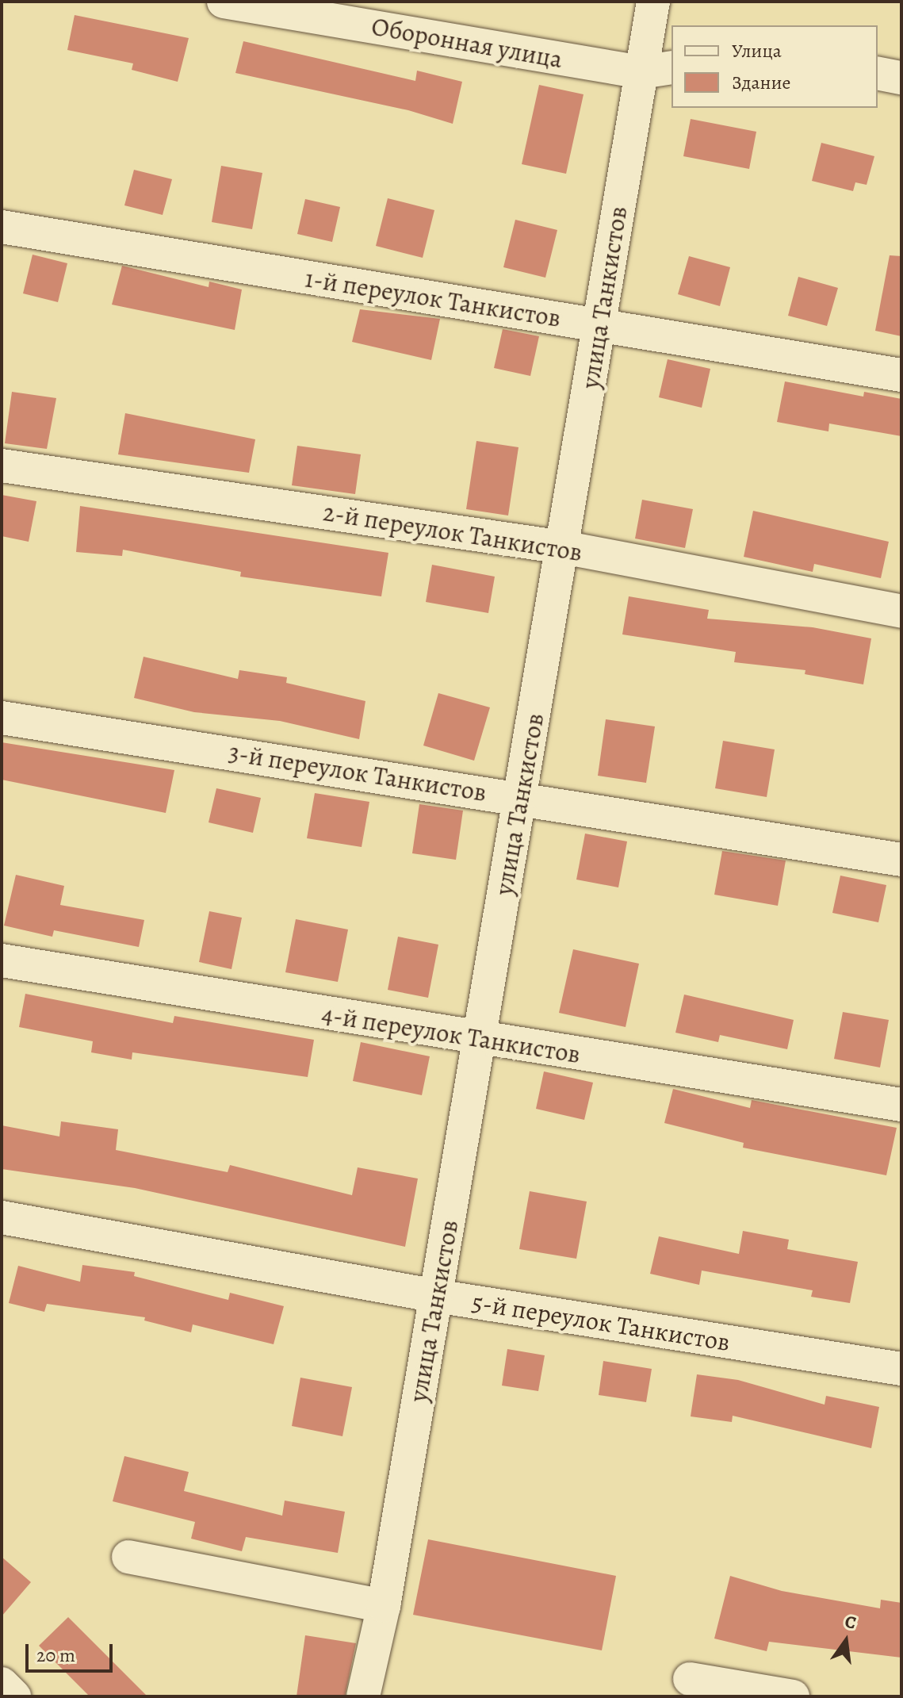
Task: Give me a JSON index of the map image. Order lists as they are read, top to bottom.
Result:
{
  "streets": {
    "street": [
      "Оборонная улица",
      "улица Танкистов",
      "1-й переулок Танкистов",
      "2-й переулок Танкистов",
      "3-й переулок Танкистов",
      "4-й переулок Танкистов",
      "5-й переулок Танкистов"
    ]
  },
  "crossings": [
    ["Оборонная улица", "улица Танкистов"],
    ["улица Танкистов", "1-й переулок Танкистов"],
    ["улица Танкистов", "2-й переулок Танкистов"],
    ["улица Танкистов", "3-й переулок Танкистов"],
    ["улица Танкистов", "4-й переулок Танкистов"],
    ["улица Танкистов", "5-й переулок Танкистов"]
  ],
  "legend": ["Улица", "Здание"],
  "scale_bar": "20 m",
  "north": "top"
}
